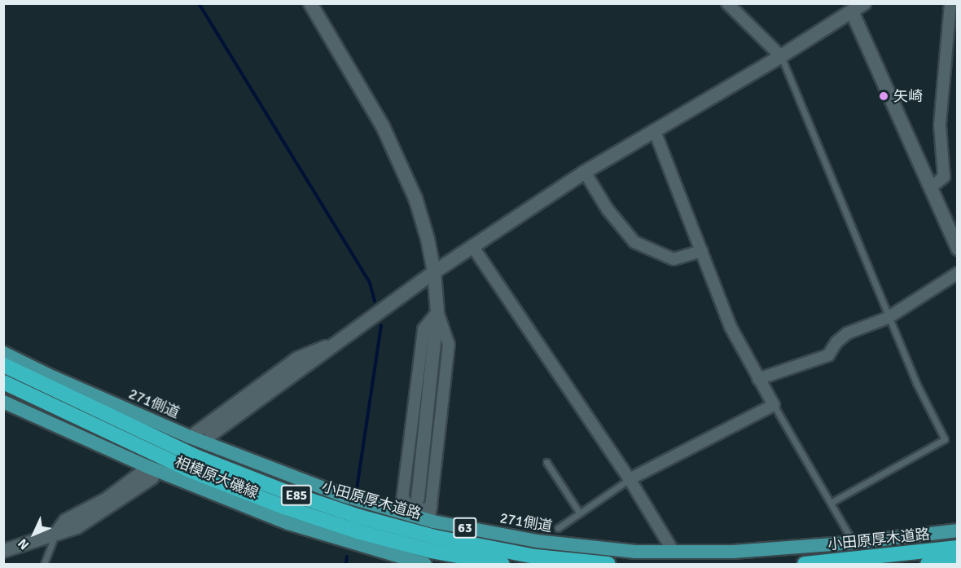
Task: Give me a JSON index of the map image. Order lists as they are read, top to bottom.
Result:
{
  "streets": {
    "highway": ["E85", "小田原厚木道路"],
    "main road": ["271側道", "相模原大磯線", "63"]
  },
  "places": ["矢崎"],
  "north": "bottom left"
}
